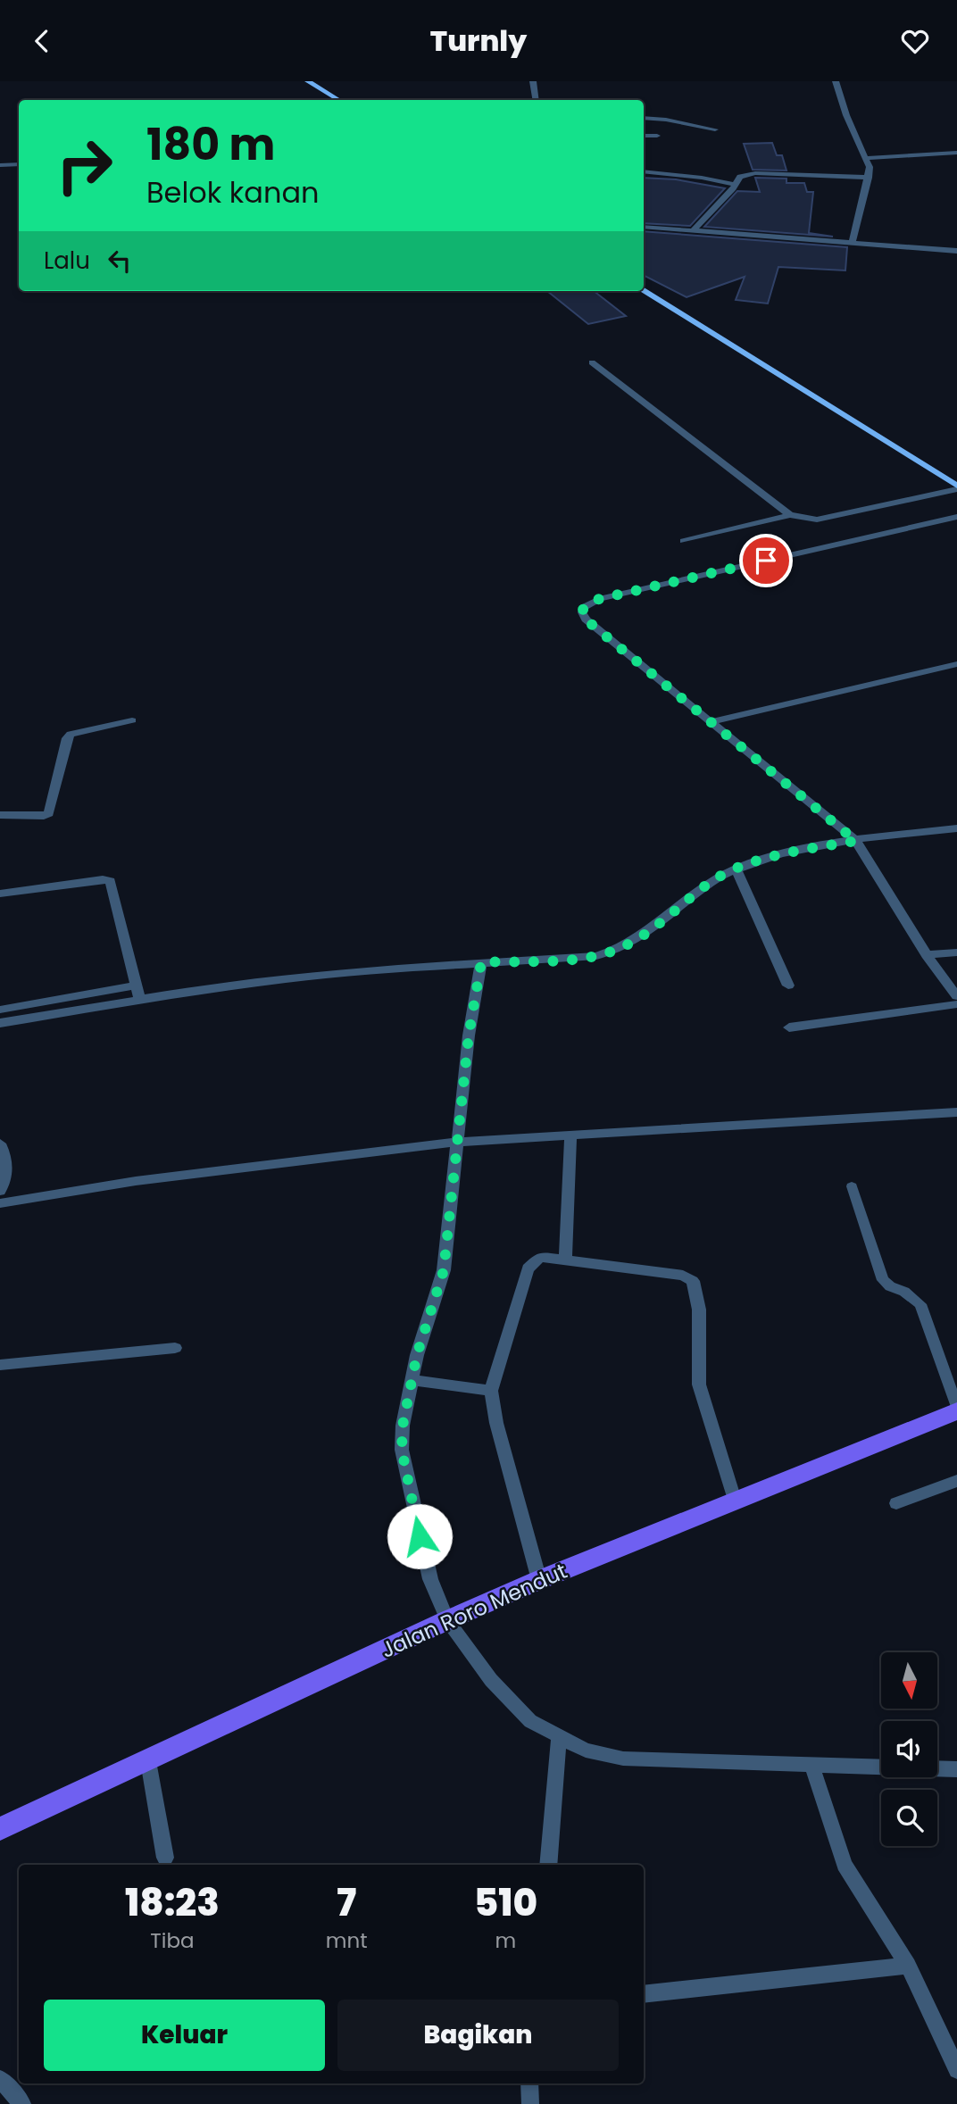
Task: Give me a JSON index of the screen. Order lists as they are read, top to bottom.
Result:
{
  "streets": {
    "main road": ["Jalan Roro Mendut"]
  },
  "north": "bottom",
  "page": {
    "header": "Turnly",
    "turn": ["180 m", "Belok kanan"],
    "then": "Lalu",
    "eta": [
      "18:23",
      "Tiba",
      "7",
      "mnt",
      "510",
      "m"
    ],
    "buttons": ["Keluar", "Bagikan"]
  }
}
